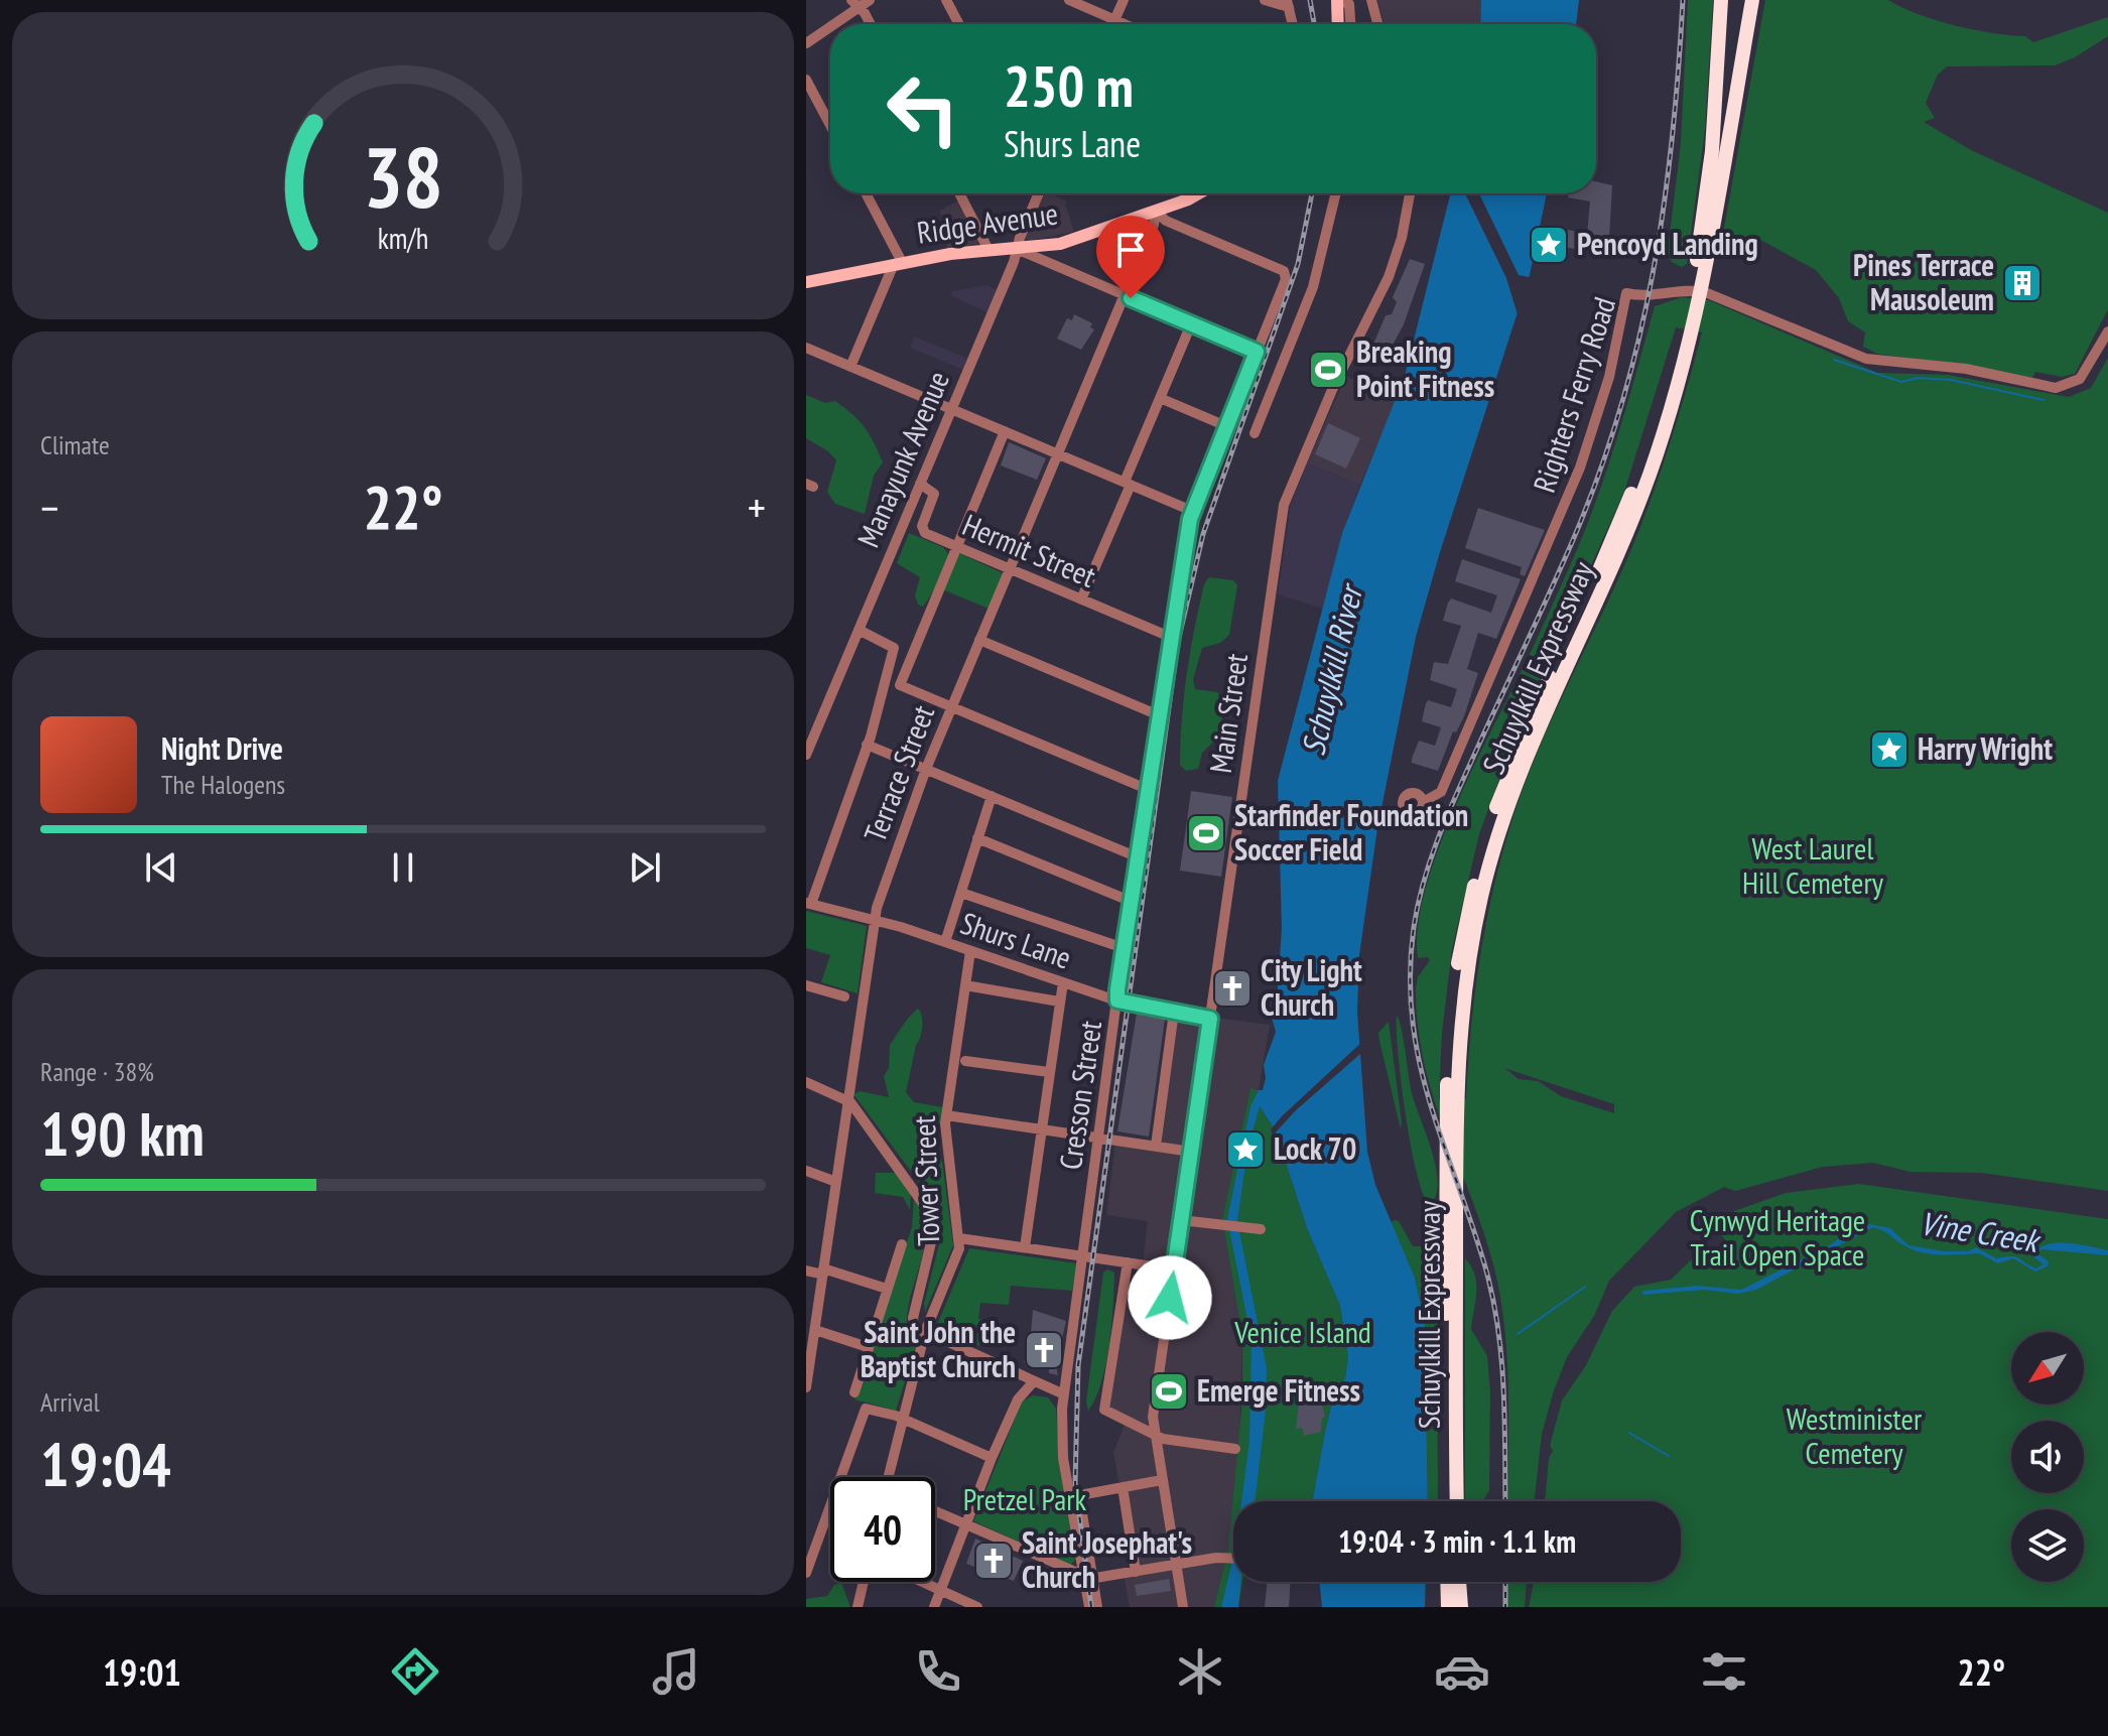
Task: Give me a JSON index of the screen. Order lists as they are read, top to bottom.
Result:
{
  "streets": {
    "highway": ["Schuylkill Expressway"],
    "main road": ["Ridge Avenue"],
    "street": [
      "Righters Ferry Road",
      "Manayunk Avenue",
      "Hermit Street",
      "Main Street",
      "Terrace Street",
      "Shurs Lane",
      "Cresson Street",
      "Tower Street"
    ]
  },
  "crossings": [
    ["Ridge Avenue", "Manayunk Avenue"],
    ["Ridge Avenue", "Terrace Street"],
    ["Ridge Avenue", "Cresson Street"],
    ["Manayunk Avenue", "Hermit Street"],
    ["Hermit Street", "Terrace Street"],
    ["Hermit Street", "Cresson Street"],
    ["Main Street", "Shurs Lane"],
    ["Terrace Street", "Shurs Lane"],
    ["Terrace Street", "Cresson Street"],
    ["Shurs Lane", "Cresson Street"],
    ["Shurs Lane", "Tower Street"]
  ],
  "water": ["Schuylkill River", "Vine Creek"],
  "parks": [
    "West Laurel Hill Cemetery",
    "Cynwyd Heritage Trail Open Space",
    "Venice Island",
    "Westminister Cemetery",
    "Pretzel Park"
  ],
  "places": {
    "place": ["Pencoyd Landing", "Harry Wright", "Lock 70"],
    "building": ["Pines Terrace Mausoleum"],
    "sports": ["Breaking Point Fitness", "Starfinder Foundation Soccer Field", "Emerge Fitness"],
    "church": ["City Light Church", "Saint John the Baptist Church", "Saint Josephat's Church"]
  },
  "north": "bottom left",
  "page": {
    "turn": ["250 m", "Shurs Lane"],
    "tile": [
      "Climate",
      ["Range · 38%", "190 km"],
      ["Arrival", "19:04"]
    ],
    "heat": ["−", "22°", "+"],
    "song": ["Night Drive", "The Halogens"],
    "limit": "40",
    "trip": "19:04 · 3 min · 1.1 km",
    "tabs": ["19:01", "22°"],
    "gauge": ["38", "km/h"]
  }
}
